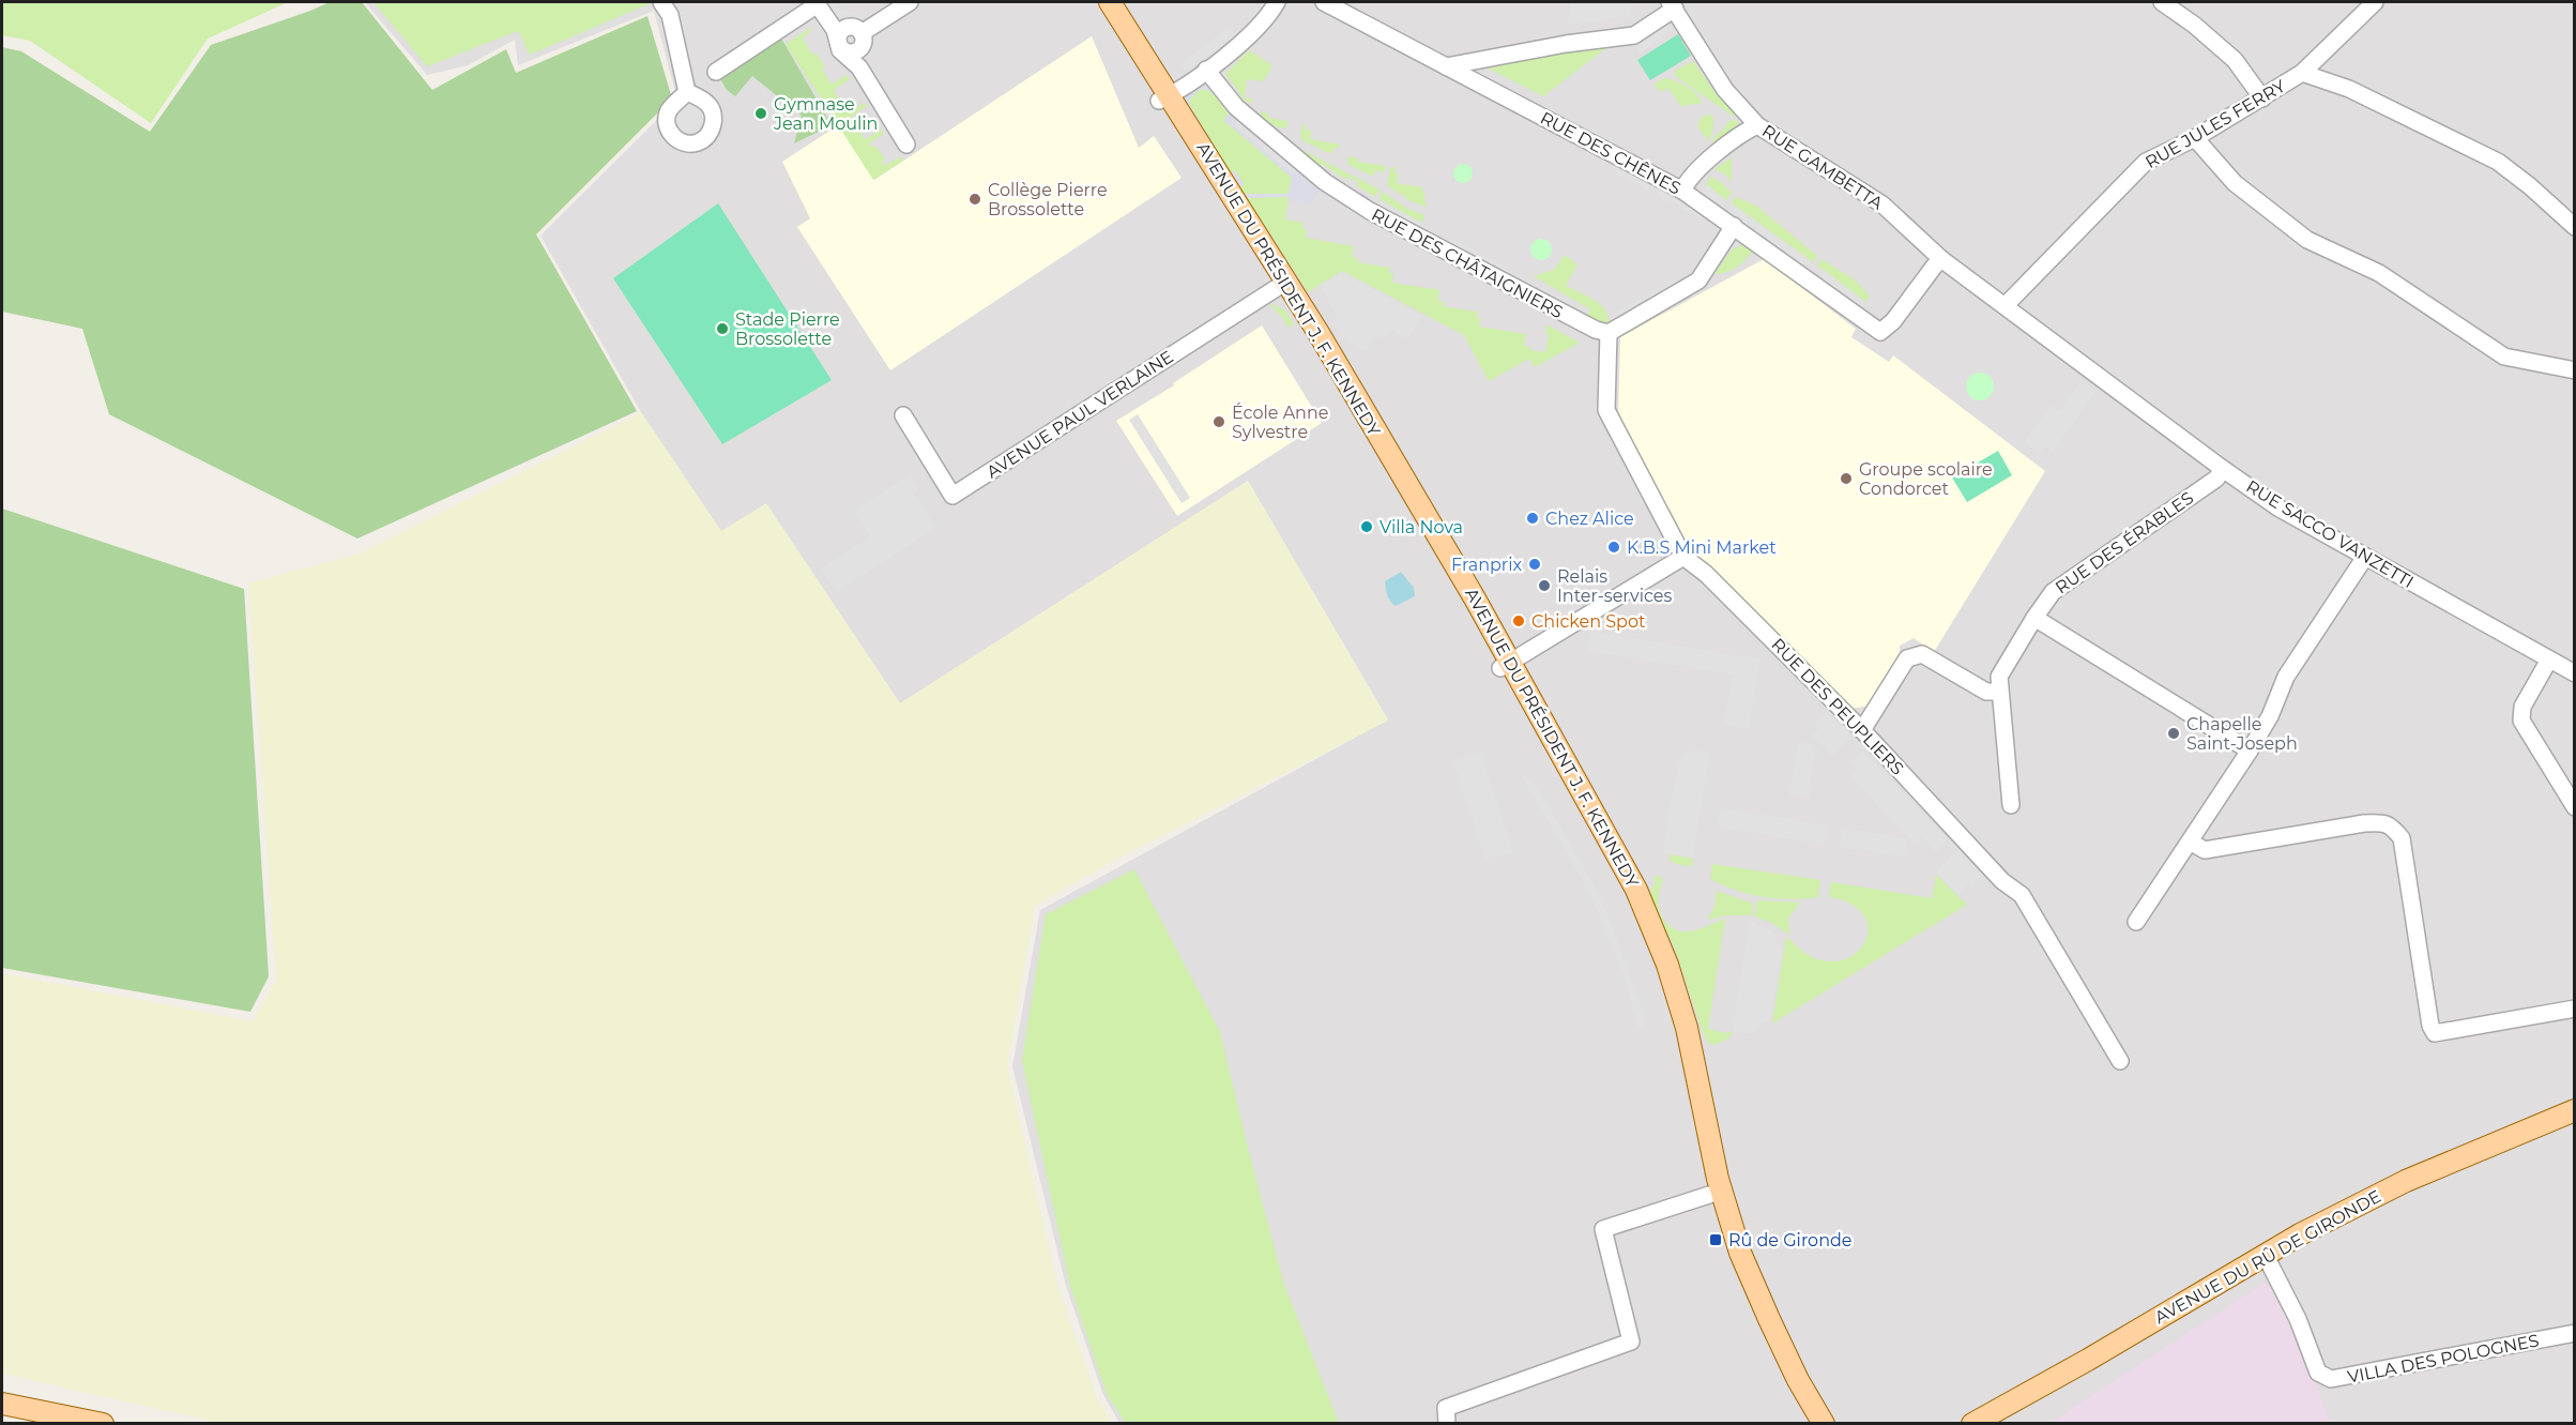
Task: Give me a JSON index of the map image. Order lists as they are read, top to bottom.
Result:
{
  "streets": {
    "main road": ["AVENUE DU PRÉSIDENT J. F. KENNEDY", "AVENUE DU RÛ DE GIRONDE"],
    "street": [
      "RUE JULES FERRY",
      "RUE DES CHÊNES",
      "RUE GAMBETTA",
      "RUE DES CHÂTAIGNIERS",
      "AVENUE PAUL VERLAINE",
      "RUE SACCO VANZETTI",
      "RUE DES ÉRABLES",
      "RUE DES PEUPLIERS",
      "VILLA DES POLOGNES"
    ]
  },
  "crossings": [
    ["RUE JULES FERRY", "RUE GAMBETTA"],
    ["RUE JULES FERRY", "RUE SACCO VANZETTI"],
    ["RUE DES CHÊNES", "RUE GAMBETTA"],
    ["RUE GAMBETTA", "RUE SACCO VANZETTI"],
    ["RUE DES CHÂTAIGNIERS", "RUE DES PEUPLIERS"],
    ["AVENUE DU PRÉSIDENT J. F. KENNEDY", "AVENUE PAUL VERLAINE"],
    ["RUE SACCO VANZETTI", "RUE DES ÉRABLES"],
    ["AVENUE DU RÛ DE GIRONDE", "VILLA DES POLOGNES"]
  ],
  "places": {
    "other": [
      "Gymnase Jean Moulin",
      "Collège Pierre Brossolette",
      "Stade Pierre Brossolette",
      "École Anne Sylvestre",
      "Groupe scolaire Condorcet",
      "Chez Alice",
      "Villa Nova",
      "K.B.S Mini Market",
      "Franprix",
      "Relais Inter-services",
      "Chicken Spot",
      "Chapelle Saint-Joseph"
    ],
    "transit": ["Rû de Gironde"]
  }
}
